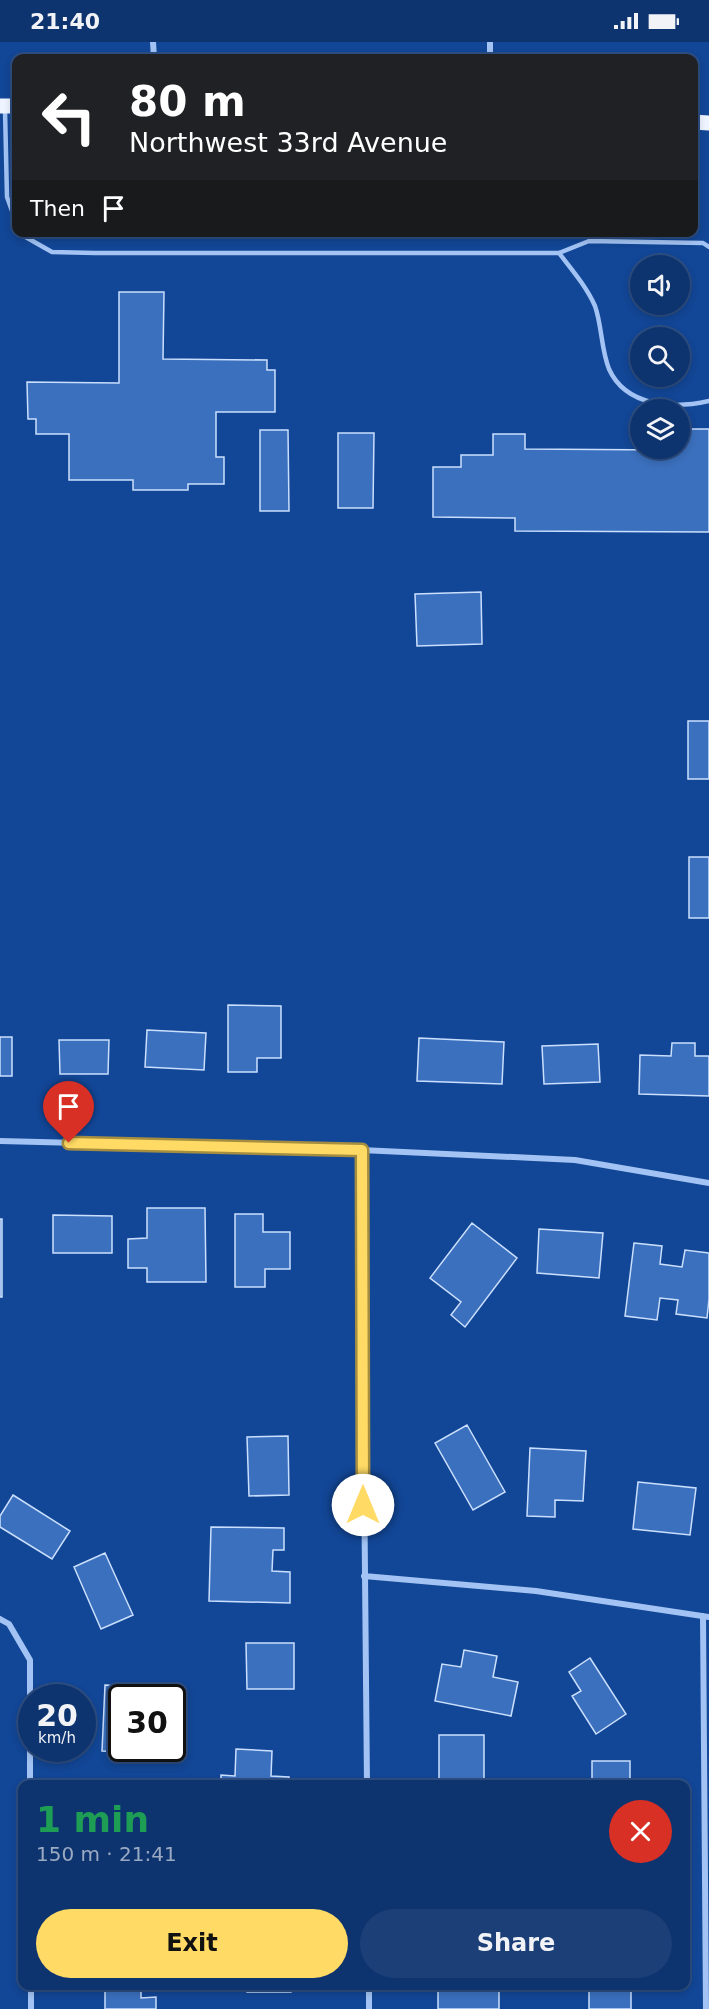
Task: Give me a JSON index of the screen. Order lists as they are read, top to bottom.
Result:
{
  "page": {
    "status": "21:40",
    "turn": ["80 m", "Northwest 33rd Avenue"],
    "then": "Then",
    "speed": "20 km/h",
    "limit": "30",
    "heading": ["1 min", "150 m · 21:41"],
    "buttons": ["Exit", "Share"]
  }
}
